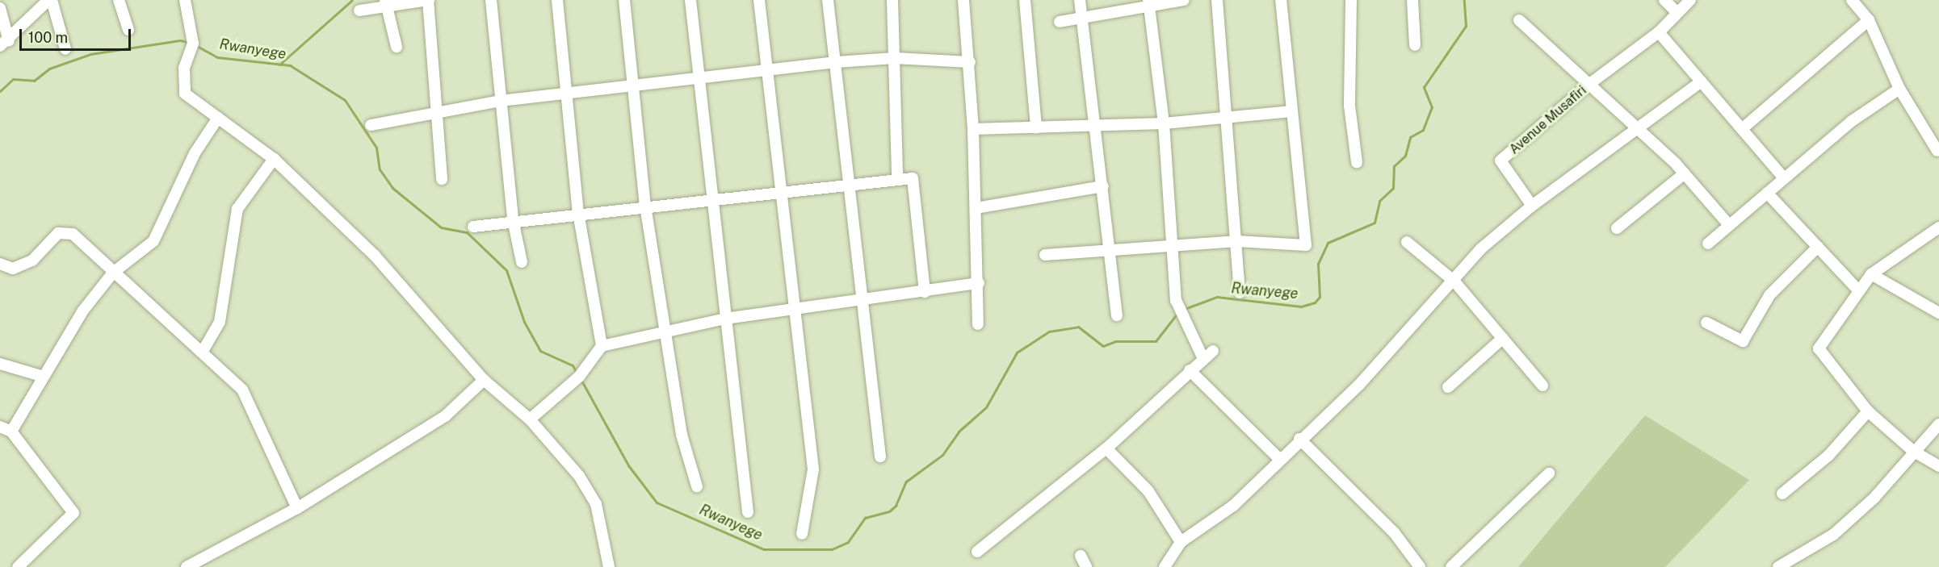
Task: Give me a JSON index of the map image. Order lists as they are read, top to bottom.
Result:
{
  "streets": {
    "street": ["Avenue Musafiri"]
  },
  "water": ["Rwanyege"],
  "scale_bar": "100 m"
}
